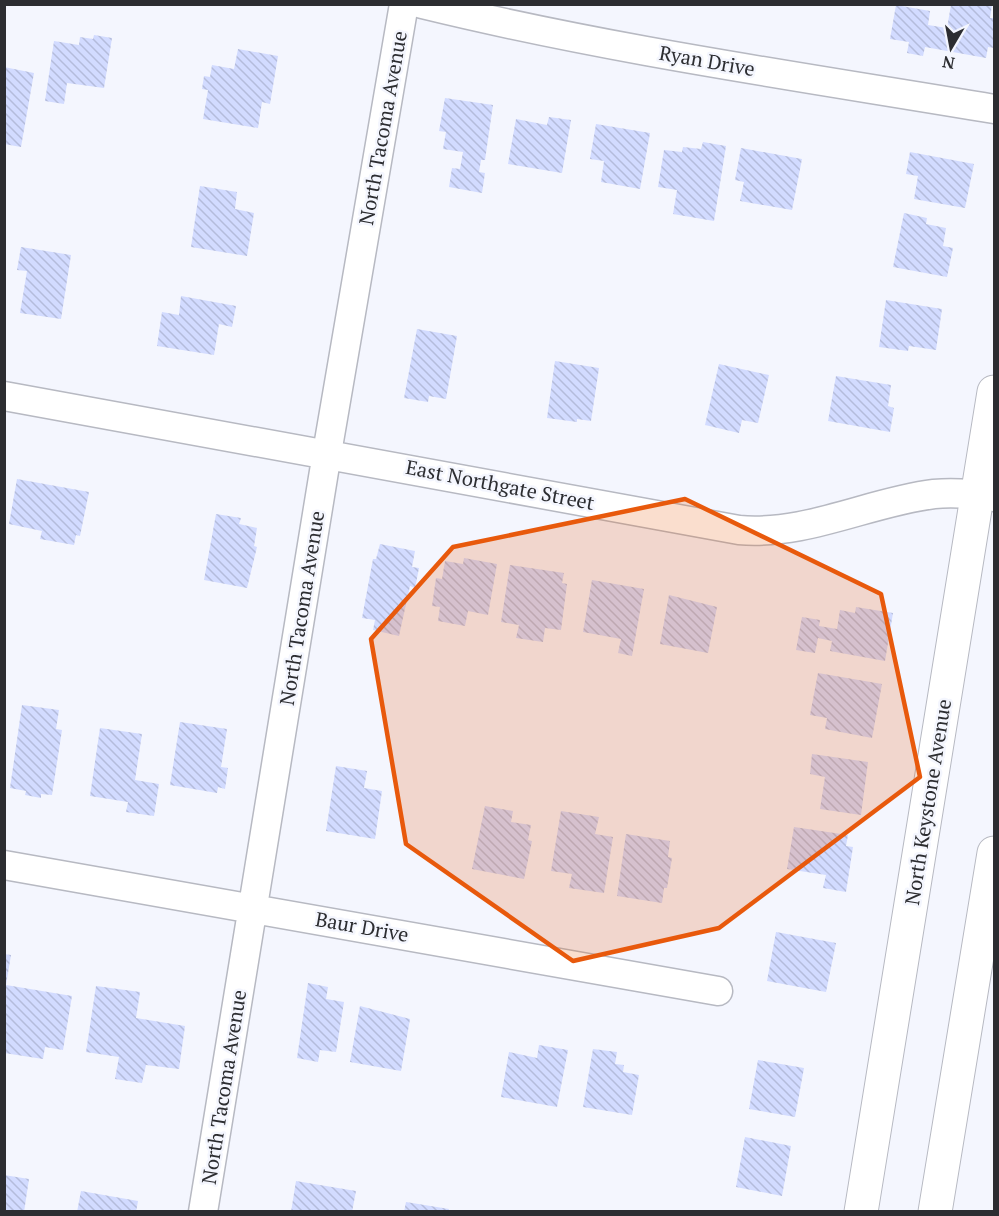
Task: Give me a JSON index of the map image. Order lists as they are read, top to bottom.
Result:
{
  "streets": {
    "main road": ["North Keystone Avenue"],
    "street": [
      "Ryan Drive",
      "North Tacoma Avenue",
      "East Northgate Street",
      "Baur Drive"
    ]
  },
  "crossings": [
    ["North Tacoma Avenue", "East Northgate Street"],
    ["North Tacoma Avenue", "Baur Drive"],
    ["East Northgate Street", "North Keystone Avenue"]
  ],
  "north": "bottom"
}
